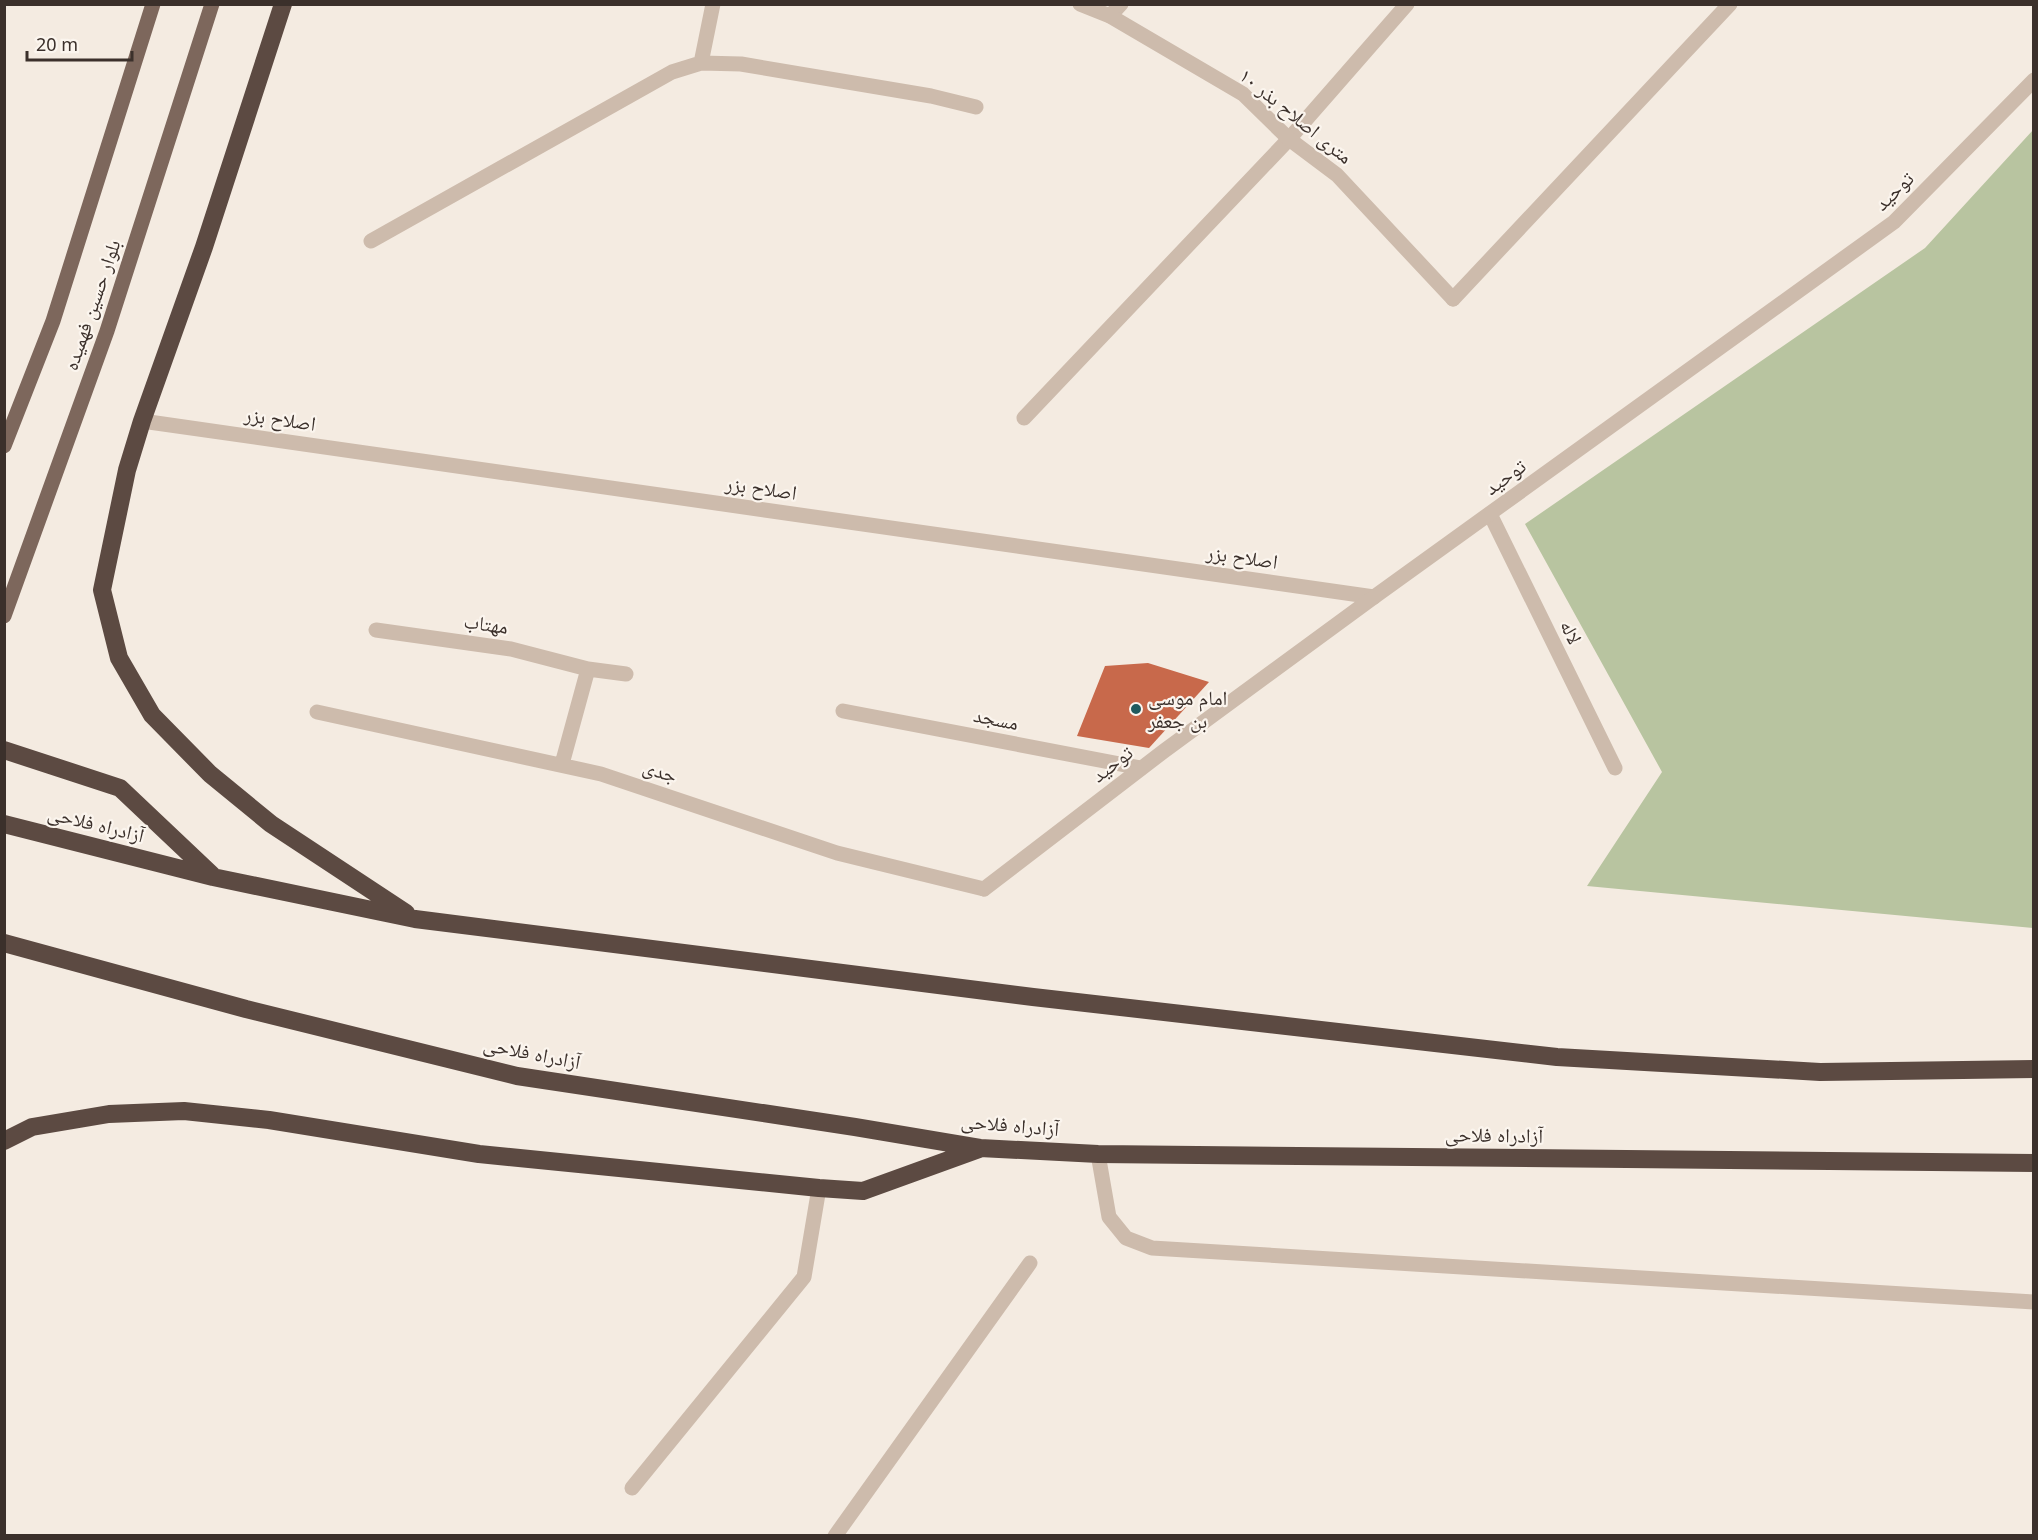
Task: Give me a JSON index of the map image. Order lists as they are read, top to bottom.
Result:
{
  "streets": {
    "highway": ["آزادراه فلاحی"],
    "main road": ["بلوار حسین فهمیده"],
    "street": [
      "۱۰ متری اصلاح بذر",
      "توحید",
      "اصلاح بزر",
      "مهتاب",
      "لاله",
      "مسجد",
      "جدی"
    ]
  },
  "crossings": [
    ["توحید", "اصلاح بزر"],
    ["توحید", "لاله"],
    ["توحید", "مسجد"],
    ["توحید", "جدی"]
  ],
  "places": ["امام موسی بن جعفر"],
  "scale_bar": "20 m"
}
